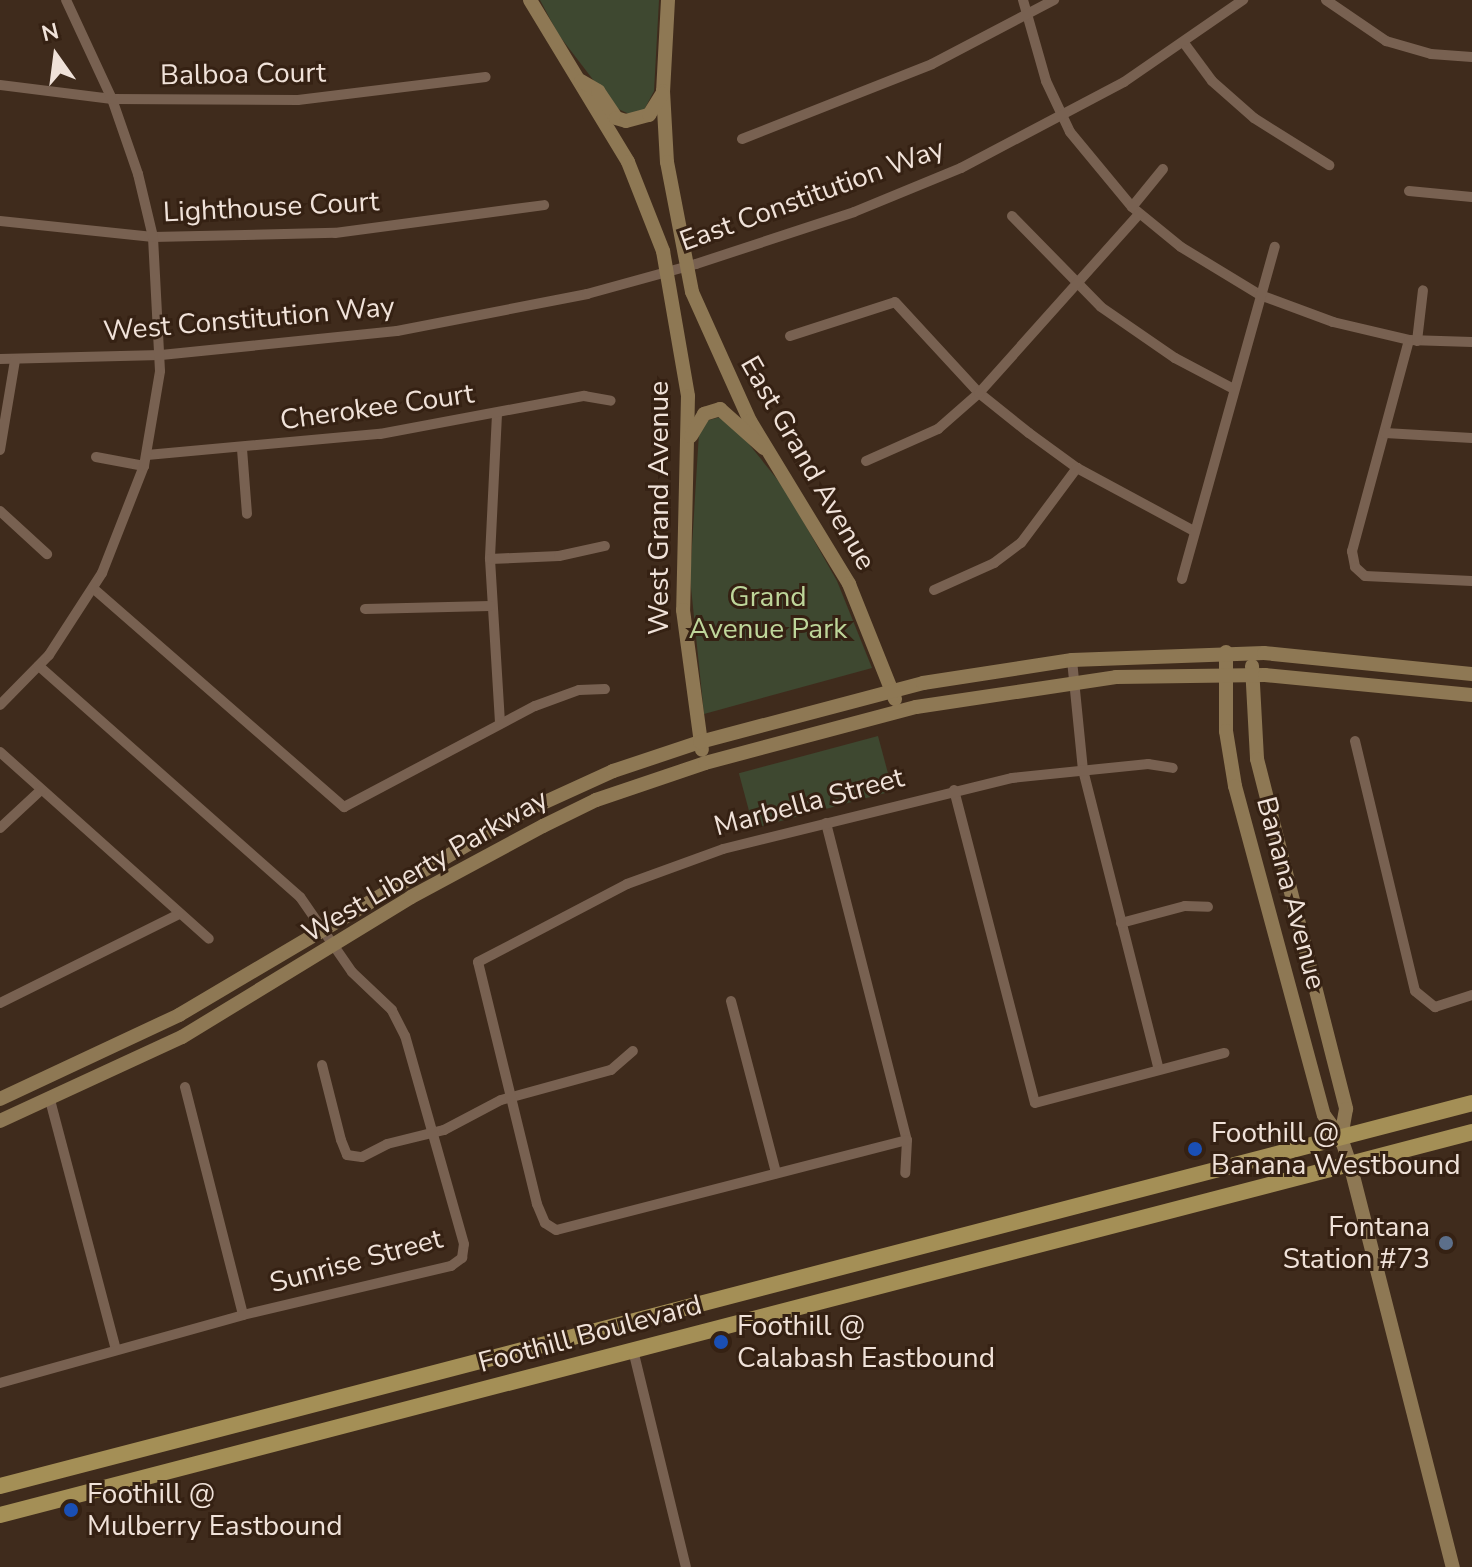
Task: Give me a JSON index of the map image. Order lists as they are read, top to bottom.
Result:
{
  "streets": {
    "main road": ["Foothill Boulevard"],
    "street": [
      "Balboa Court",
      "East Constitution Way",
      "Lighthouse Court",
      "West Constitution Way",
      "Cherokee Court",
      "East Grand Avenue",
      "West Grand Avenue",
      "Marbella Street",
      "West Liberty Parkway",
      "Banana Avenue",
      "Sunrise Street"
    ]
  },
  "crossings": [
    ["East Constitution Way", "West Constitution Way"],
    ["East Constitution Way", "East Grand Avenue"],
    ["East Constitution Way", "West Grand Avenue"],
    ["East Grand Avenue", "West Liberty Parkway"],
    ["West Grand Avenue", "West Liberty Parkway"],
    ["West Liberty Parkway", "Banana Avenue"],
    ["West Liberty Parkway", "Sunrise Street"],
    ["Banana Avenue", "Foothill Boulevard"]
  ],
  "parks": ["Grand Avenue Park"],
  "places": [
    "Foothill @ Banana Westbound",
    "Fontana Station #73",
    "Foothill @ Calabash Eastbound",
    "Foothill @ Mulberry Eastbound"
  ],
  "north": "top"
}
